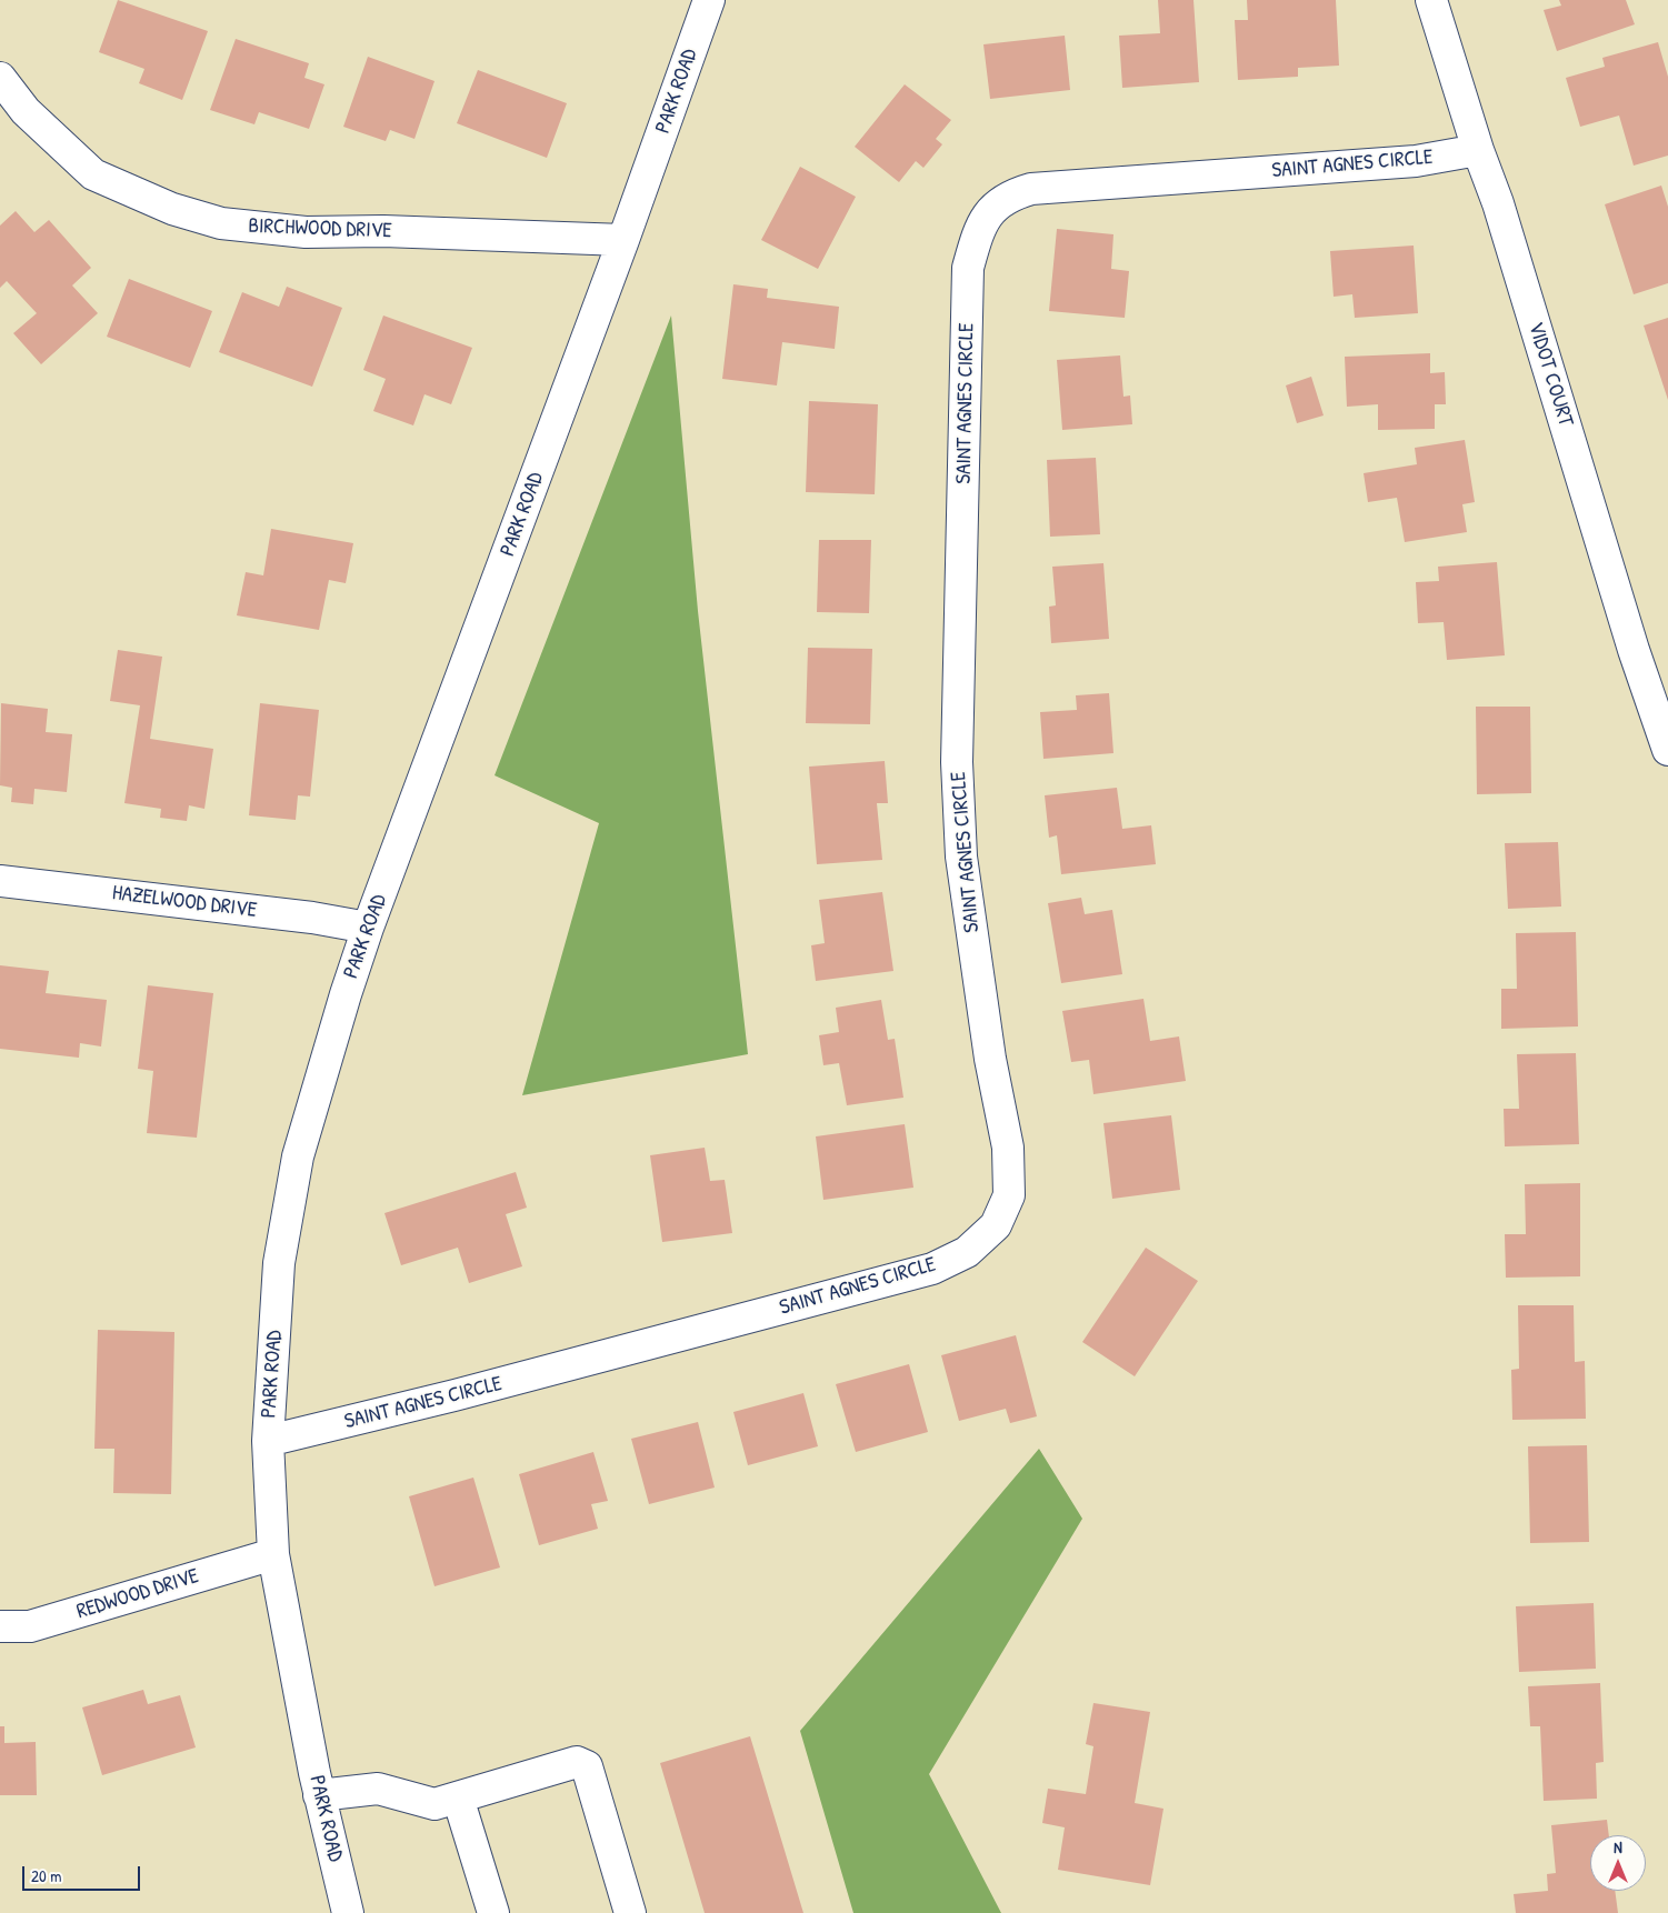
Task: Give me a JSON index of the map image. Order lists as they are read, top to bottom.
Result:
{
  "streets": {
    "street": [
      "PARK ROAD",
      "SAINT AGNES CIRCLE",
      "BIRCHWOOD DRIVE",
      "VIDOT COURT",
      "HAZELWOOD DRIVE",
      "REDWOOD DRIVE"
    ]
  },
  "crossings": [
    ["PARK ROAD", "SAINT AGNES CIRCLE"],
    ["PARK ROAD", "BIRCHWOOD DRIVE"],
    ["PARK ROAD", "HAZELWOOD DRIVE"],
    ["PARK ROAD", "REDWOOD DRIVE"],
    ["SAINT AGNES CIRCLE", "VIDOT COURT"]
  ],
  "scale_bar": "20 m",
  "north": "top"
}
